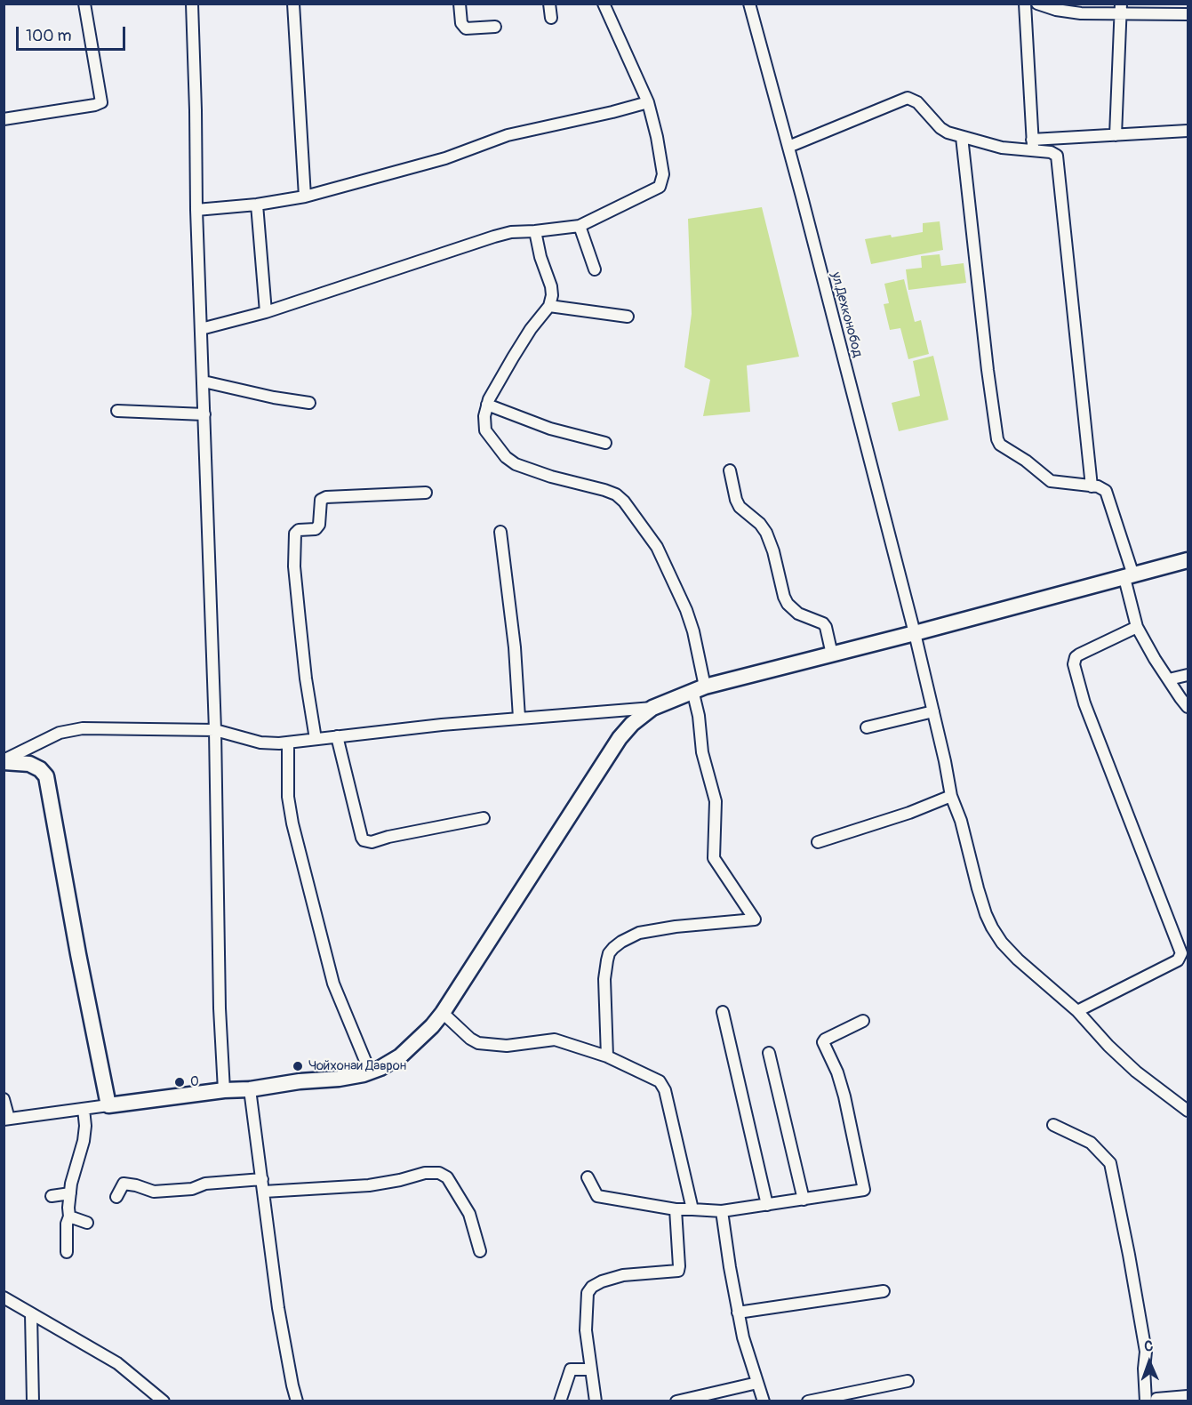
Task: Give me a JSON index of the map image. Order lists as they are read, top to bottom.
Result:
{
  "streets": {
    "street": ["ул.Дехконобод"]
  },
  "places": ["Чойхонаи Даврон", "O"],
  "scale_bar": "100 m",
  "north": "top"
}
